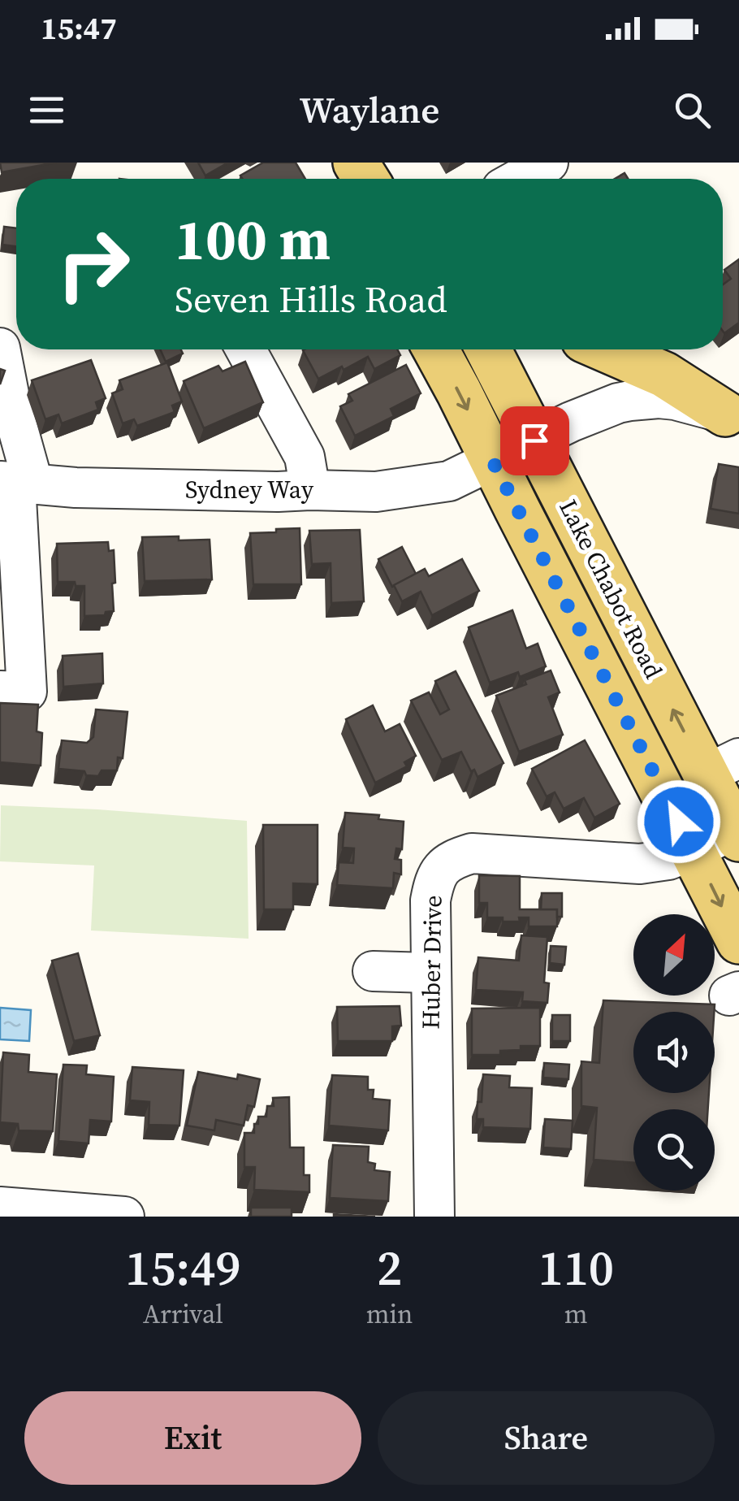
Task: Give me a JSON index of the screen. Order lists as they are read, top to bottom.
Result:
{
  "streets": {
    "main road": ["Lake Chabot Road"],
    "street": ["Sydney Way", "Huber Drive"]
  },
  "crossings": [
    ["Sydney Way", "Lake Chabot Road"],
    ["Lake Chabot Road", "Huber Drive"]
  ],
  "north": "top right",
  "page": {
    "status": "15:47",
    "header": "Waylane",
    "turn": ["100 m", "Seven Hills Road"],
    "eta": [
      "15:49",
      "Arrival",
      "2",
      "min",
      "110",
      "m"
    ],
    "buttons": ["Exit", "Share"]
  }
}
